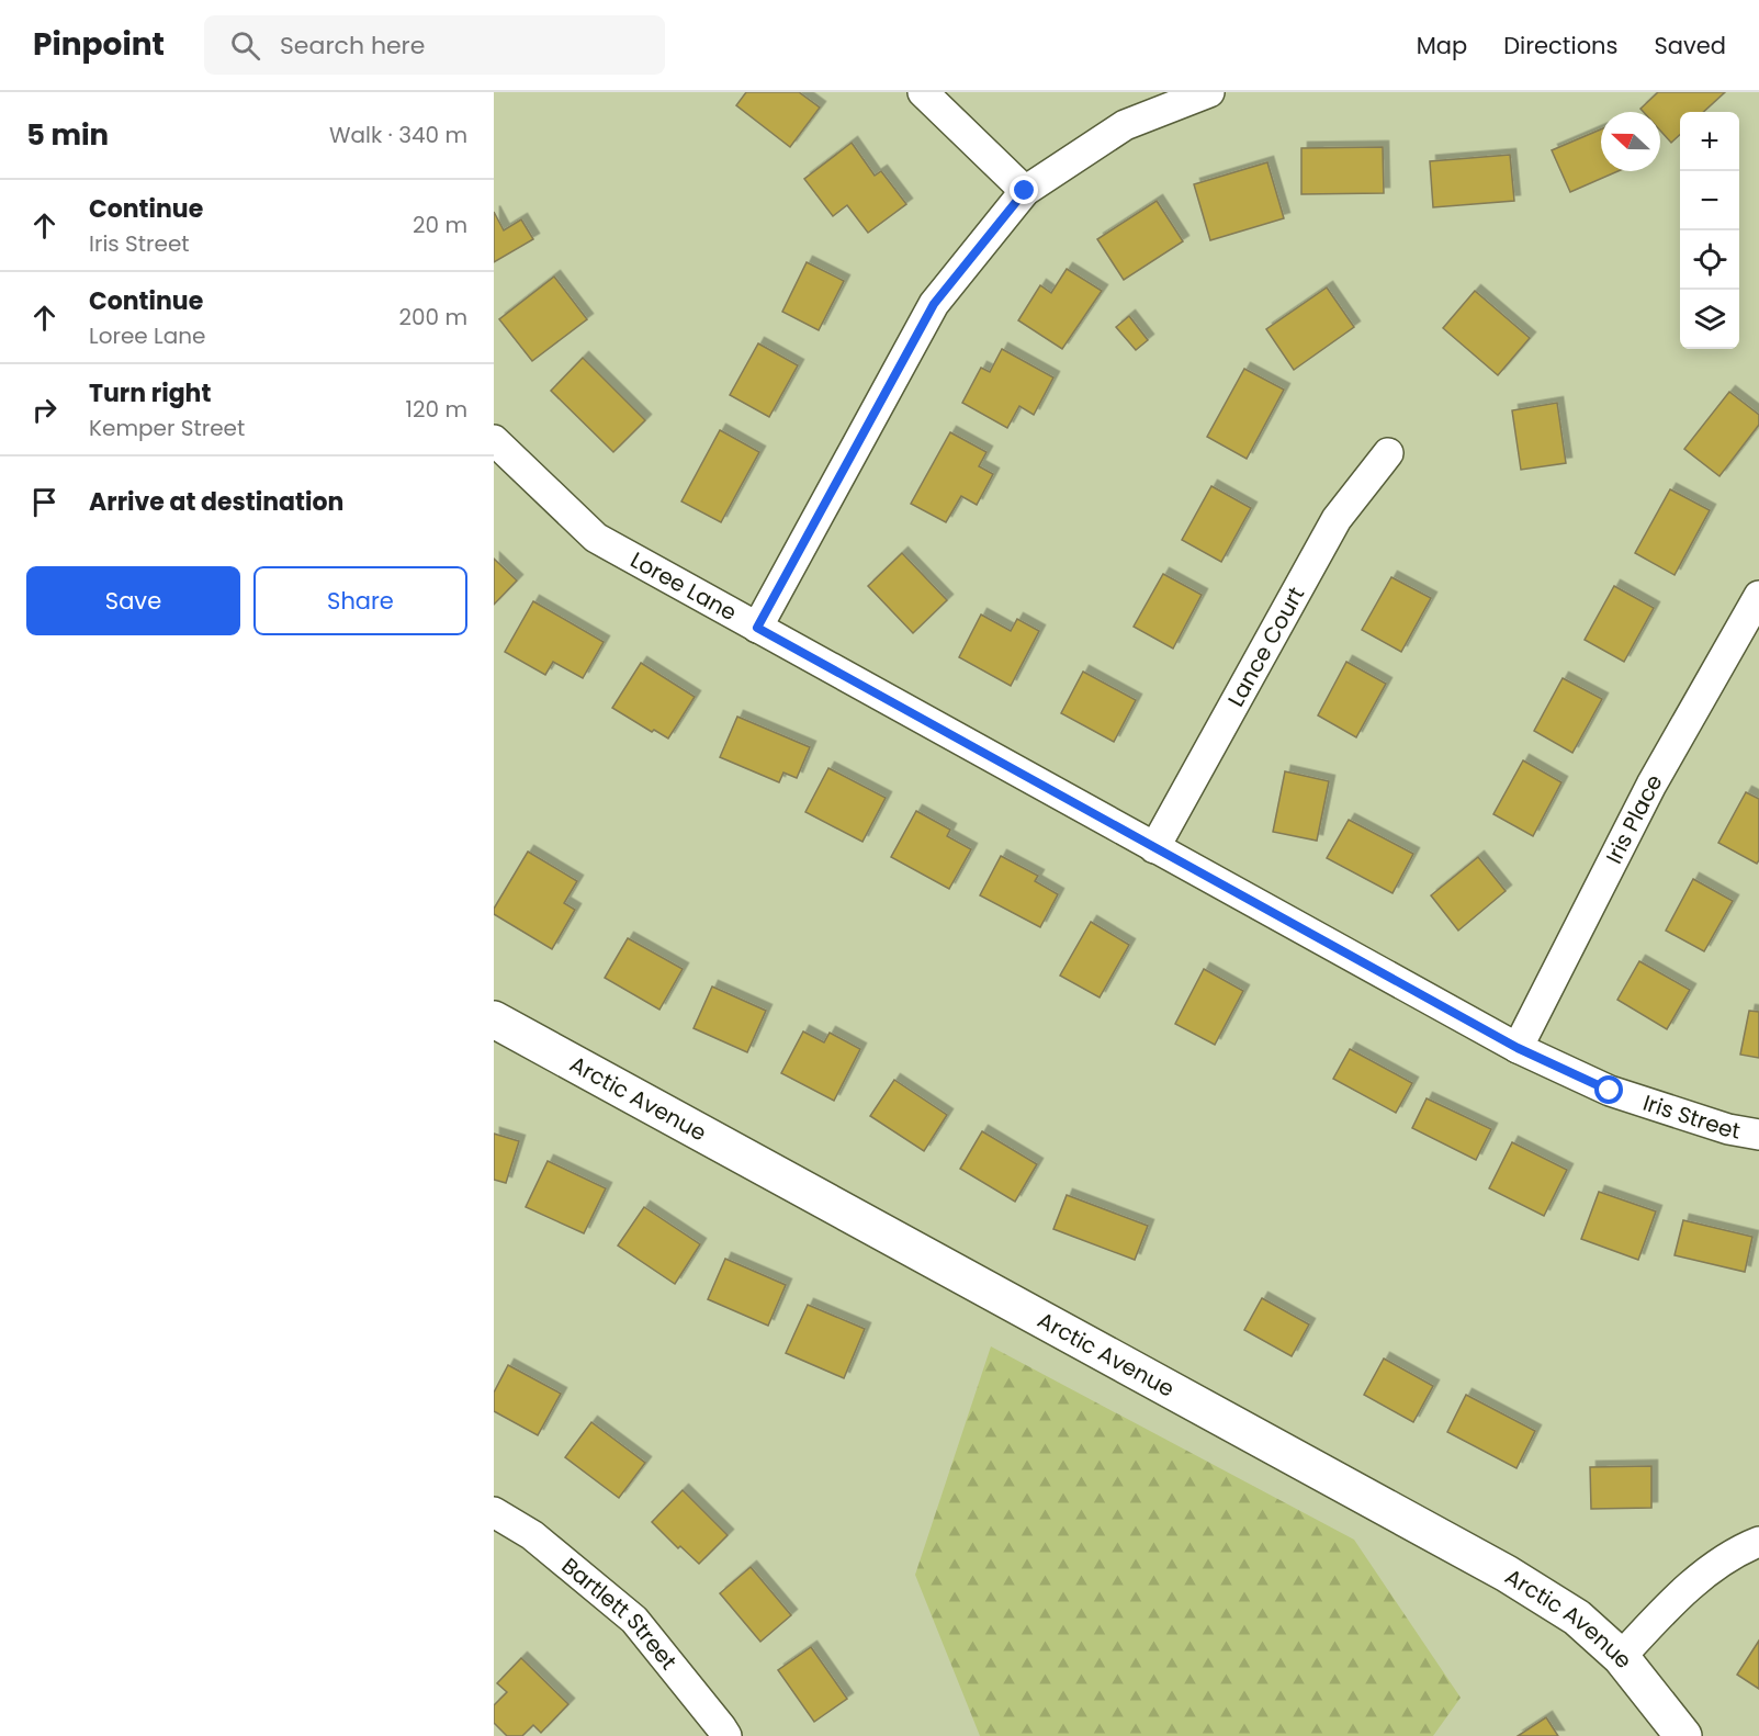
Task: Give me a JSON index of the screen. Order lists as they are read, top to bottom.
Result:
{
  "streets": {
    "street": [
      "Loree Lane",
      "Lance Court",
      "Iris Place",
      "Arctic Avenue",
      "Iris Street",
      "Bartlett Street"
    ]
  },
  "crossings": [
    ["Loree Lane", "Lance Court"],
    ["Loree Lane", "Iris Place"],
    ["Loree Lane", "Iris Street"],
    ["Iris Place", "Iris Street"]
  ],
  "north": "left",
  "page": {
    "header": "Pinpoint",
    "search": "Search here",
    "nav": ["Map", "Directions", "Saved"],
    "heading": ["5 min", "Walk · 340 m"],
    "map_buttons": ["+", "−"],
    "list": [
      ["Continue", "Iris Street", "20 m"],
      ["Continue", "Loree Lane", "200 m"],
      ["Turn right", "Kemper Street", "120 m"],
      "Arrive at destination"
    ],
    "buttons": ["Save", "Share"]
  }
}
